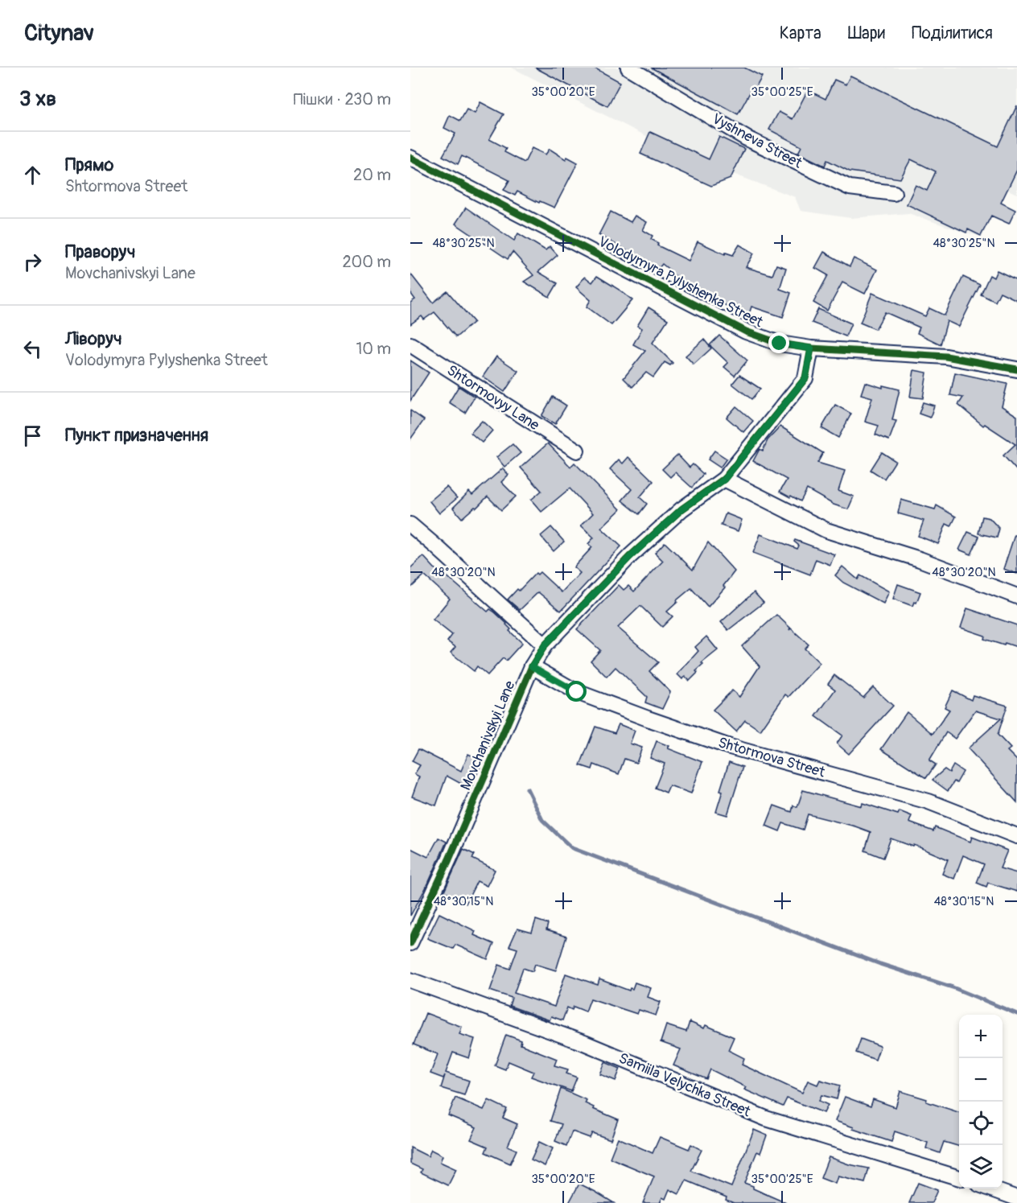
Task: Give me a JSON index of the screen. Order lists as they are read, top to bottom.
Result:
{
  "streets": {
    "street": [
      "Vyshneva Street",
      "Volodymyra Pylyshenka Street",
      "Shtormovyy Lane",
      "Movchanivskyi Lane",
      "Shtormova Street",
      "Samiila Velychka Street"
    ]
  },
  "crossings": [
    ["Volodymyra Pylyshenka Street", "Movchanivskyi Lane"],
    ["Movchanivskyi Lane", "Shtormova Street"]
  ],
  "page": {
    "header": "Citynav",
    "nav": ["Карта", "Шари", "Поділитися"],
    "heading": ["3 хв", "Пішки · 230 m"],
    "list": [
      ["Прямо", "Shtormova Street", "20 m"],
      ["Праворуч", "Movchanivskyi Lane", "200 m"],
      ["Ліворуч", "Volodymyra Pylyshenka Street", "10 m"],
      "Пункт призначення"
    ],
    "map_buttons": ["+", "−"]
  },
  "coordinates": [
    "35°00'20\"E",
    "35°00'25\"E",
    "48°30'25\"N",
    "48°30'20\"N",
    "48°30'15\"N"
  ]
}
